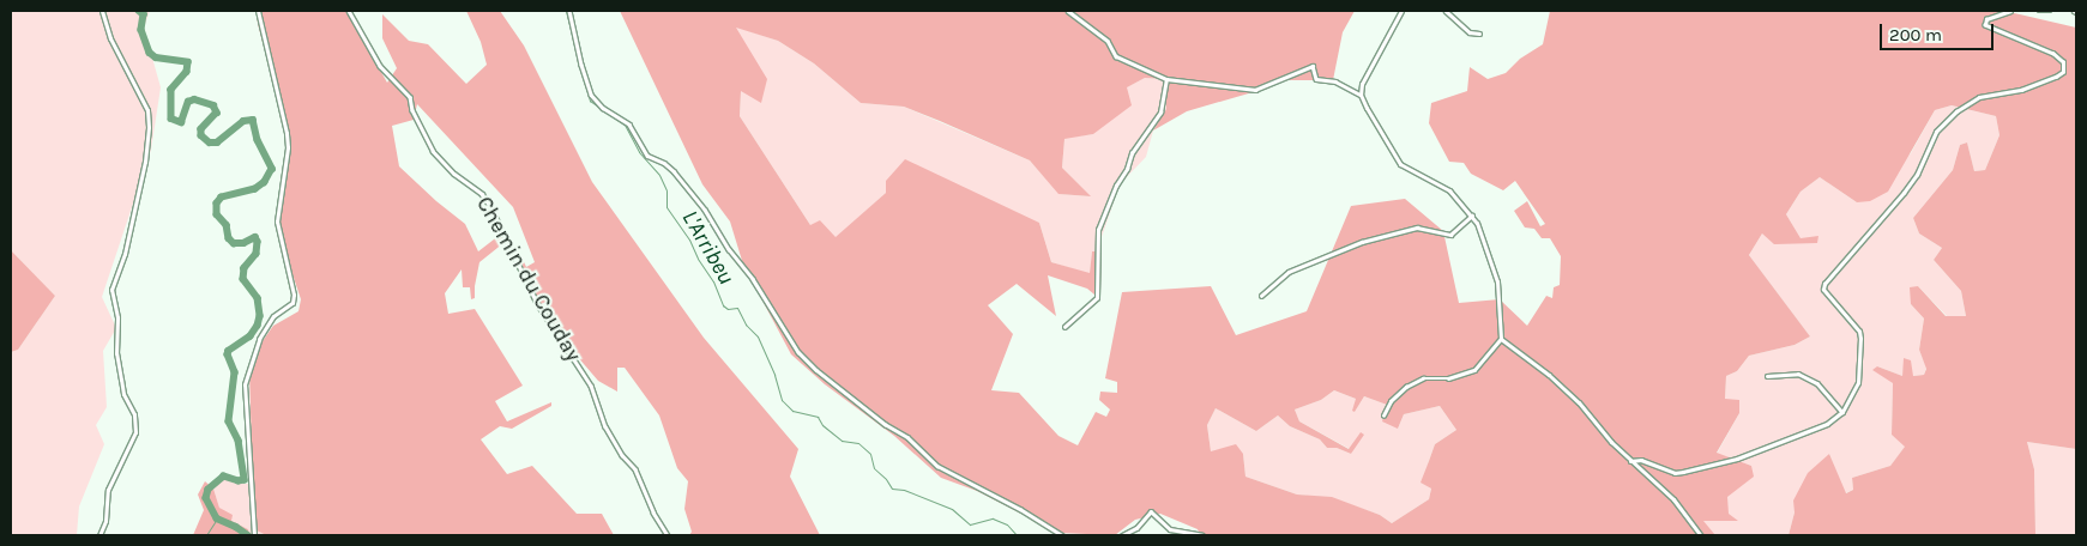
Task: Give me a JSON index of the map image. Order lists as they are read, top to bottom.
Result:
{
  "streets": {
    "street": ["Chemin du Couday"]
  },
  "water": ["L'Arribeu"],
  "scale_bar": "200 m"
}
